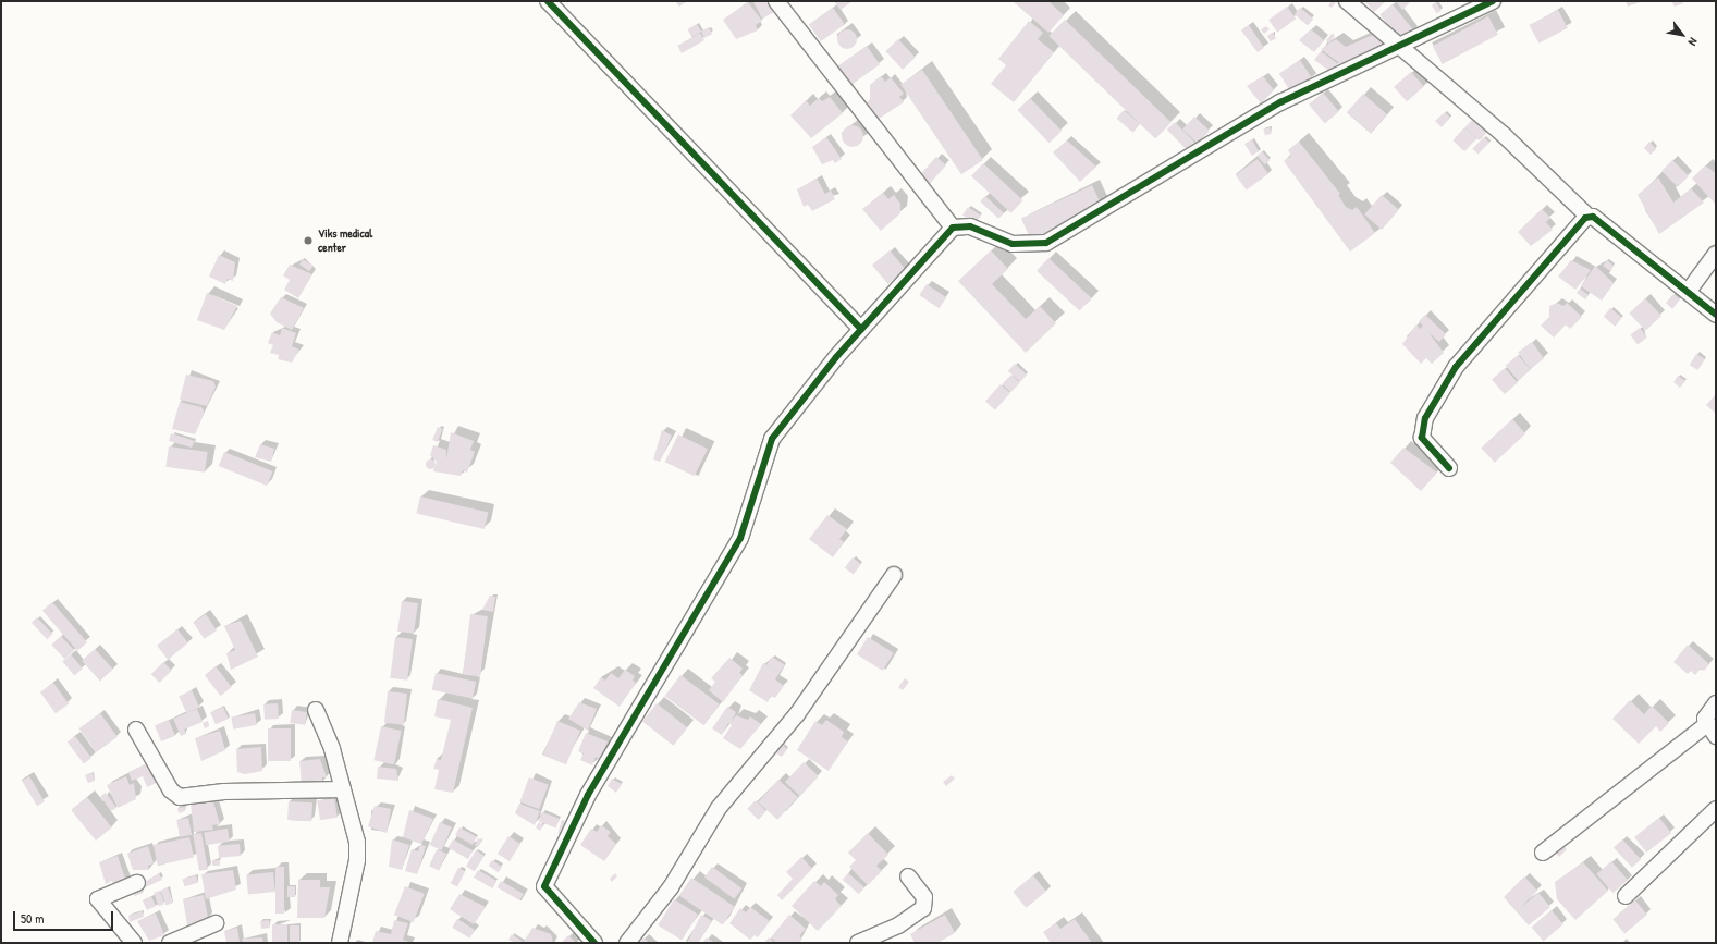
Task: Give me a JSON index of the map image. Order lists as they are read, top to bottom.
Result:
{
  "places": ["Viks medical center"],
  "scale_bar": "50 m",
  "north": "bottom right"
}
